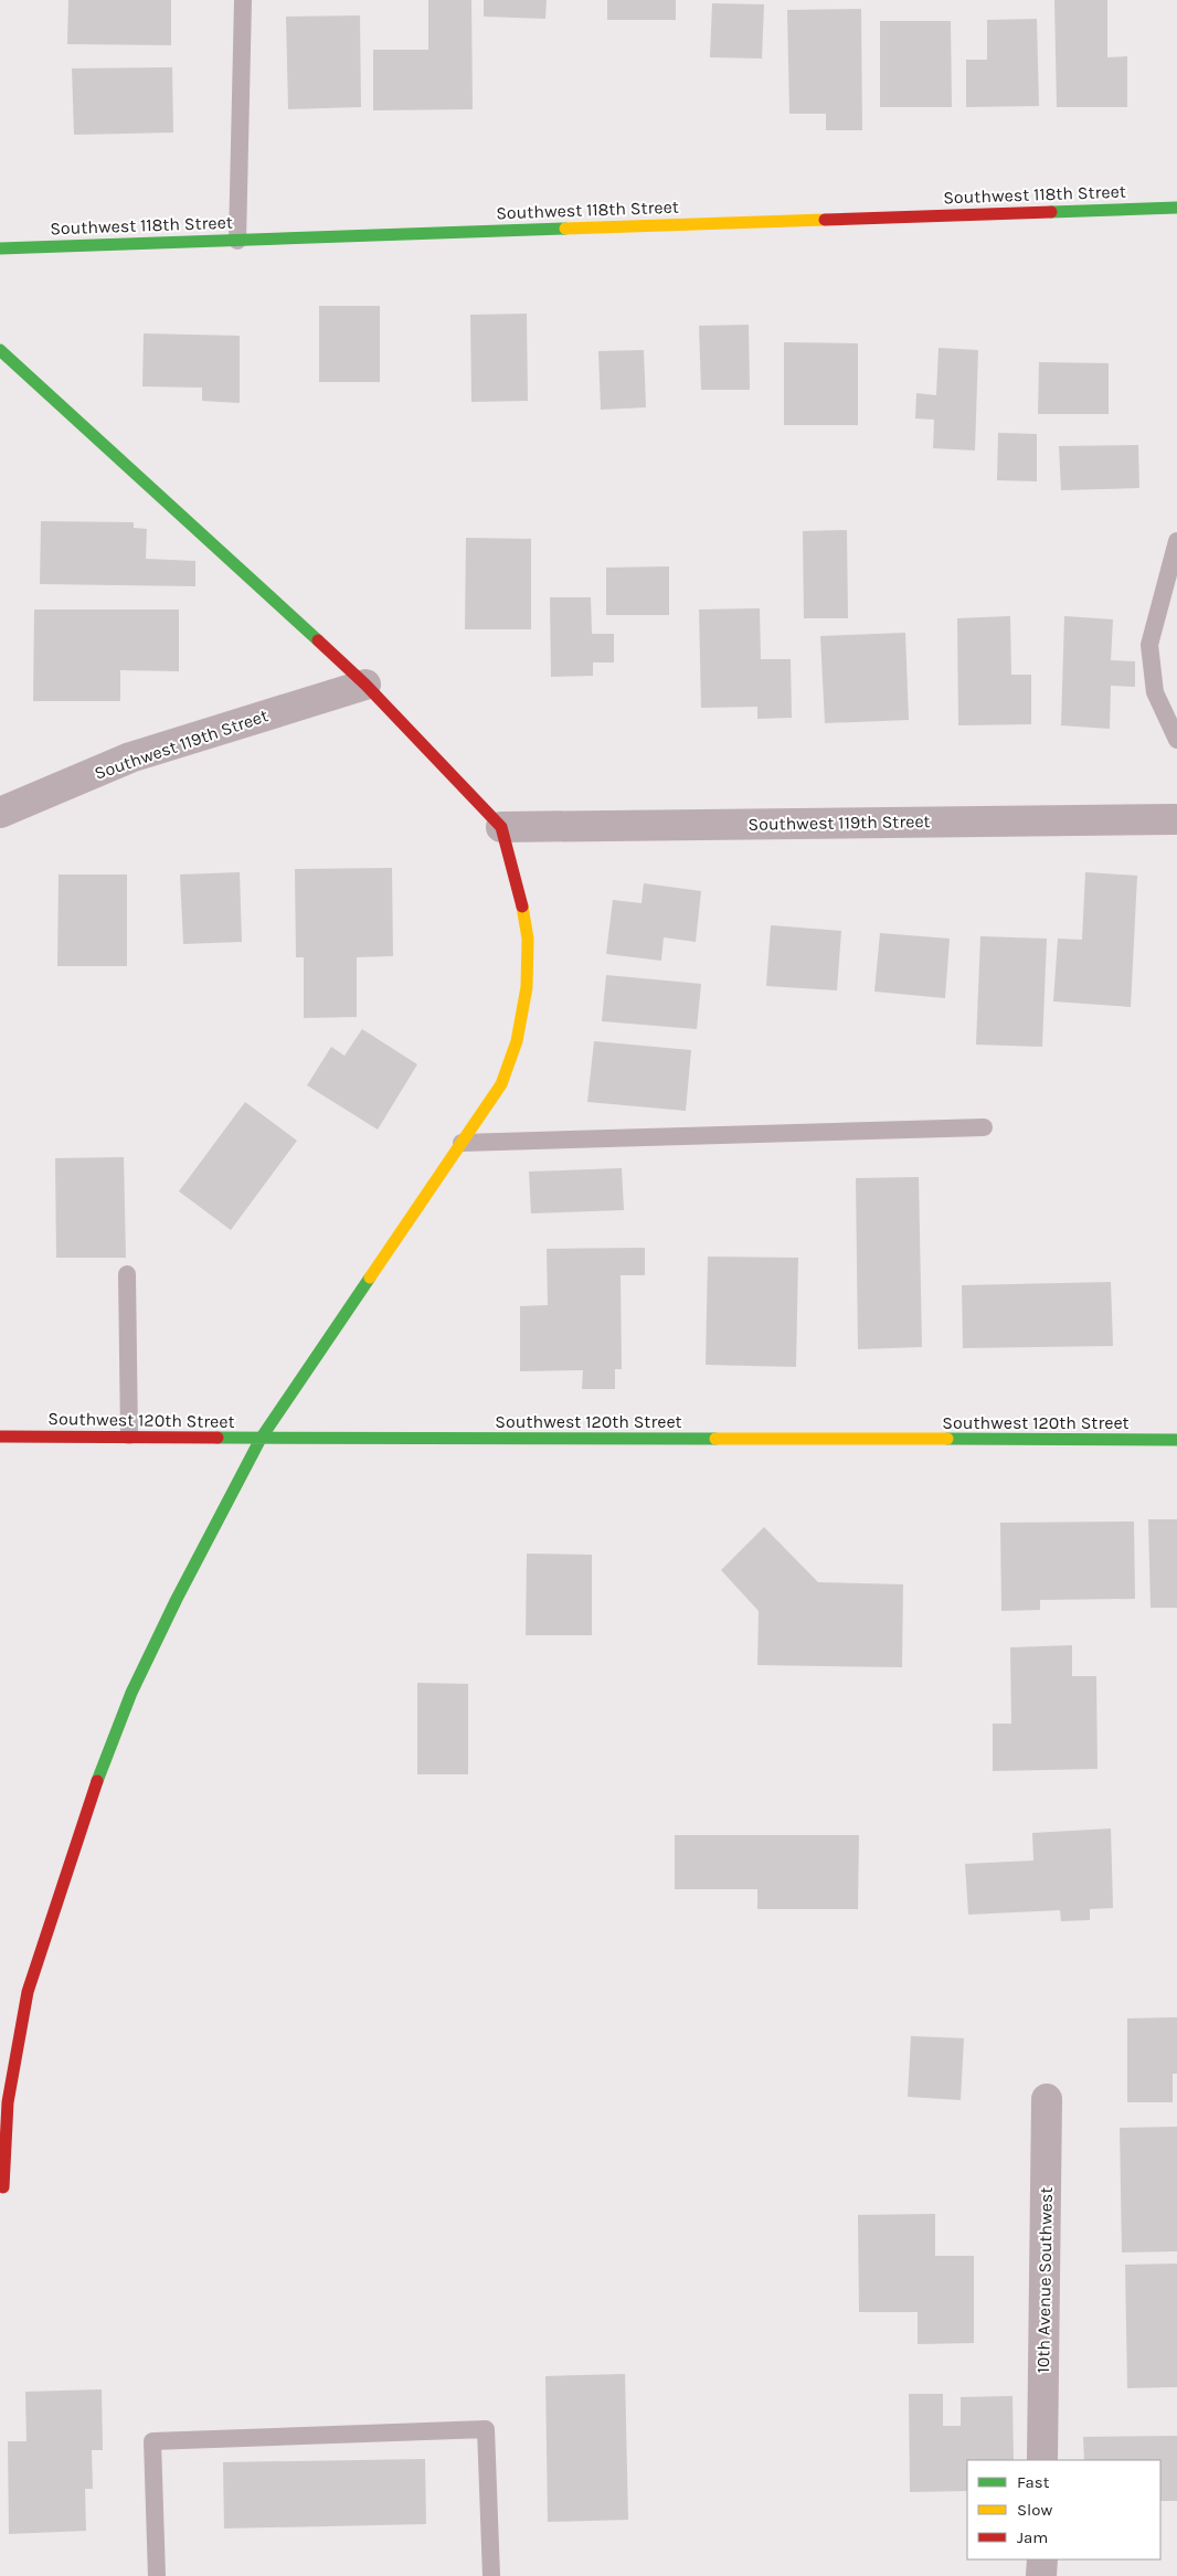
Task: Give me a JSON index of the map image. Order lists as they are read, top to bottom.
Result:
{
  "streets": {
    "street": [
      "Southwest 118th Street",
      "Southwest 119th Street",
      "Southwest 120th Street",
      "10th Avenue Southwest"
    ]
  },
  "legend": ["Fast", "Slow", "Jam"]
}
